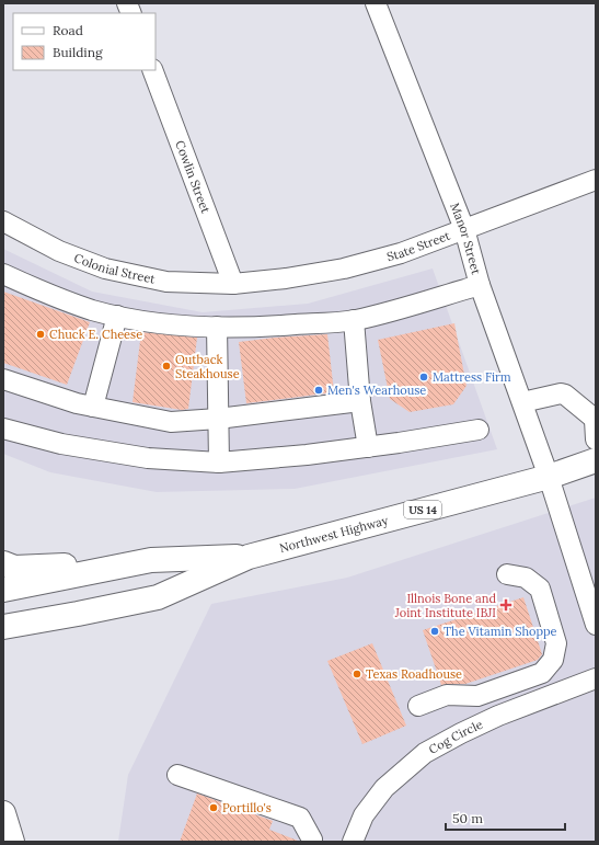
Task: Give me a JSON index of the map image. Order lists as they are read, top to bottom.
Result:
{
  "streets": {
    "main road": ["US 14", "Northwest Highway"],
    "street": [
      "Cowlin Street",
      "Manor Street",
      "State Street",
      "Colonial Street",
      "Cog Circle"
    ]
  },
  "crossings": [
    ["Cowlin Street", "State Street"],
    ["Cowlin Street", "Colonial Street"],
    ["Manor Street", "State Street"],
    ["Manor Street", "Northwest Highway"],
    ["State Street", "Colonial Street"]
  ],
  "places": {
    "other": [
      "Chuck E. Cheese",
      "Outback Steakhouse",
      "Mattress Firm",
      "Men's Wearhouse",
      "The Vitamin Shoppe",
      "Texas Roadhouse",
      "Portillo's"
    ],
    "health": ["Illnois Bone and Joint Institute IBJI"]
  },
  "legend": ["Road", "Building"],
  "scale_bar": "50 m"
}
